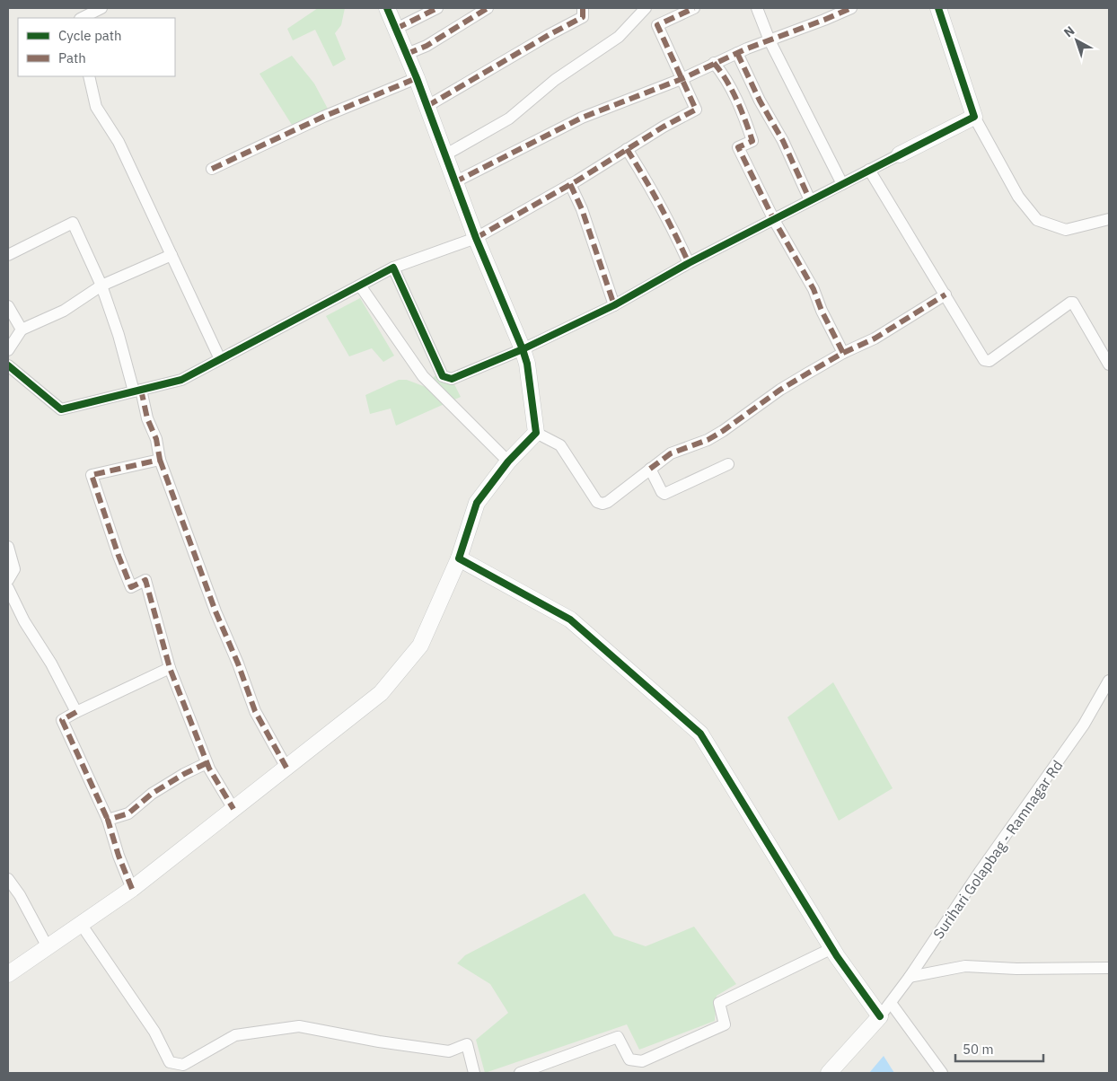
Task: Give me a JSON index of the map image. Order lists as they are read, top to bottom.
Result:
{
  "streets": {
    "street": ["Surihari Golapbag - Ramnagar Rd"]
  },
  "legend": ["Cycle path", "Path"],
  "scale_bar": "50 m",
  "north": "top left"
}
